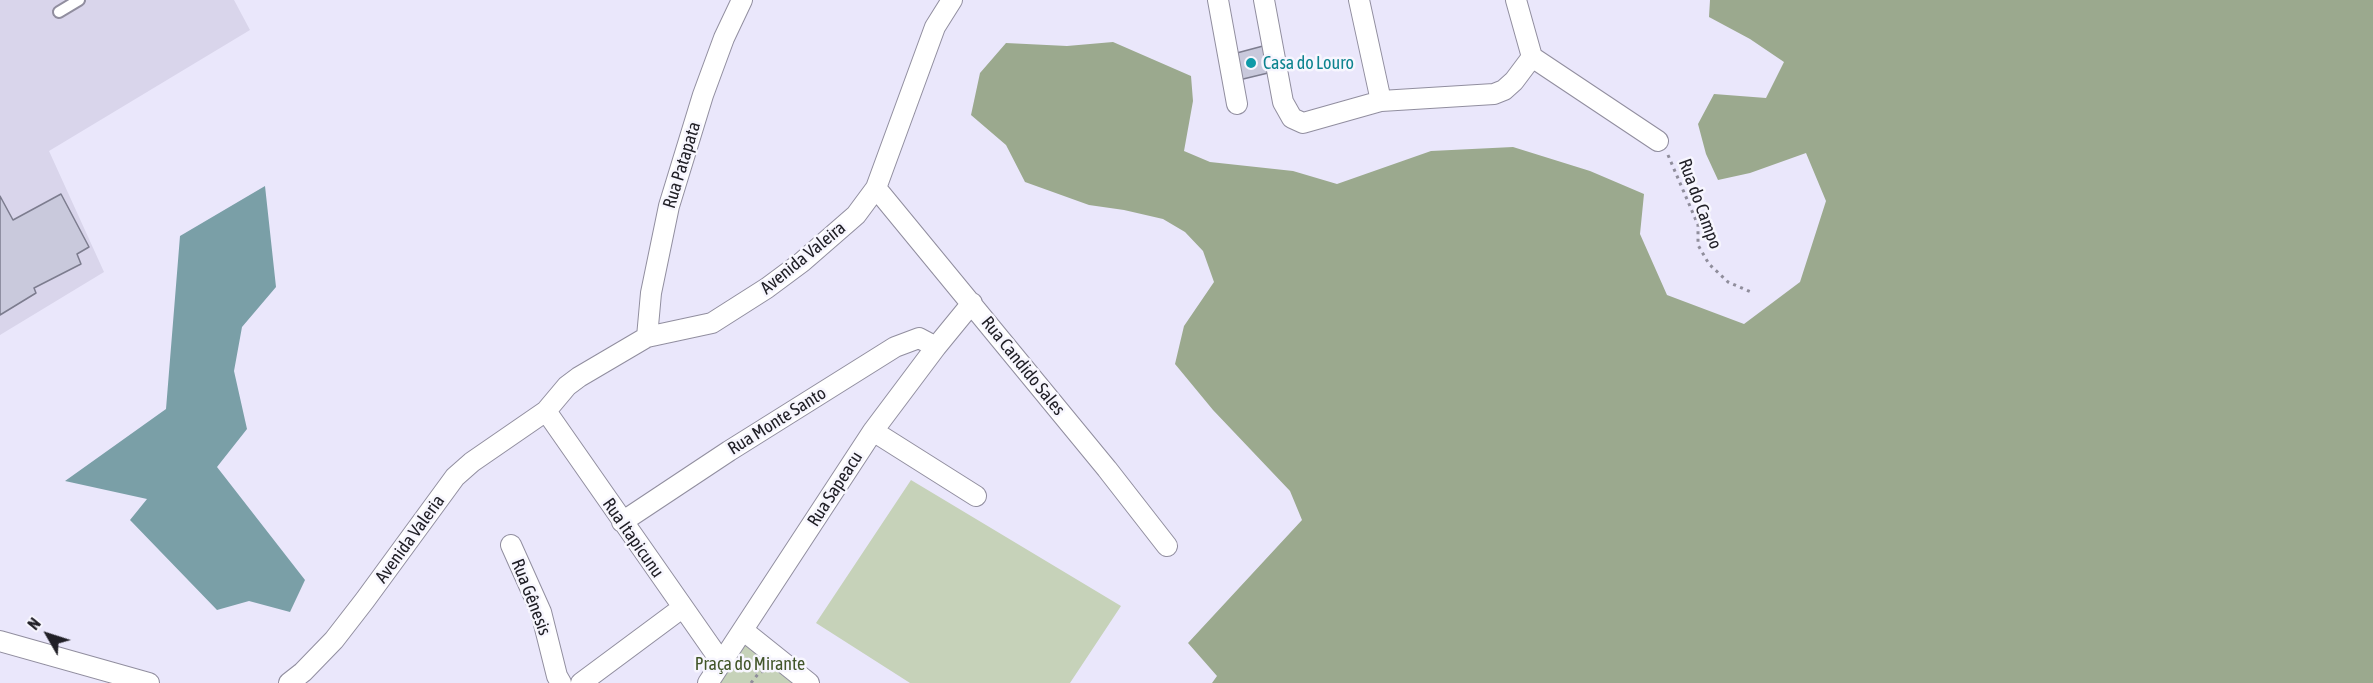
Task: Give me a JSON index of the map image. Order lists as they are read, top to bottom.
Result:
{
  "streets": {
    "street": [
      "Rua Patapata",
      "Avenida Valeira",
      "Rua Candido Sales",
      "Rua Monte Santo",
      "Rua Sapeacu",
      "Rua Itapicunu",
      "Avenida Valeria",
      "Rua Gênesis"
    ],
    "path": ["Rua do Campo"]
  },
  "crossings": [
    ["Rua Patapata", "Avenida Valeira"],
    ["Avenida Valeira", "Rua Candido Sales"],
    ["Avenida Valeira", "Rua Itapicunu"],
    ["Avenida Valeira", "Avenida Valeria"],
    ["Rua Candido Sales", "Rua Sapeacu"],
    ["Rua Monte Santo", "Rua Sapeacu"],
    ["Rua Monte Santo", "Rua Itapicunu"],
    ["Rua Sapeacu", "Rua Itapicunu"],
    ["Rua Itapicunu", "Avenida Valeria"]
  ],
  "parks": ["Praça do Mirante"],
  "places": ["Casa do Louro"],
  "north": "top left"
}
